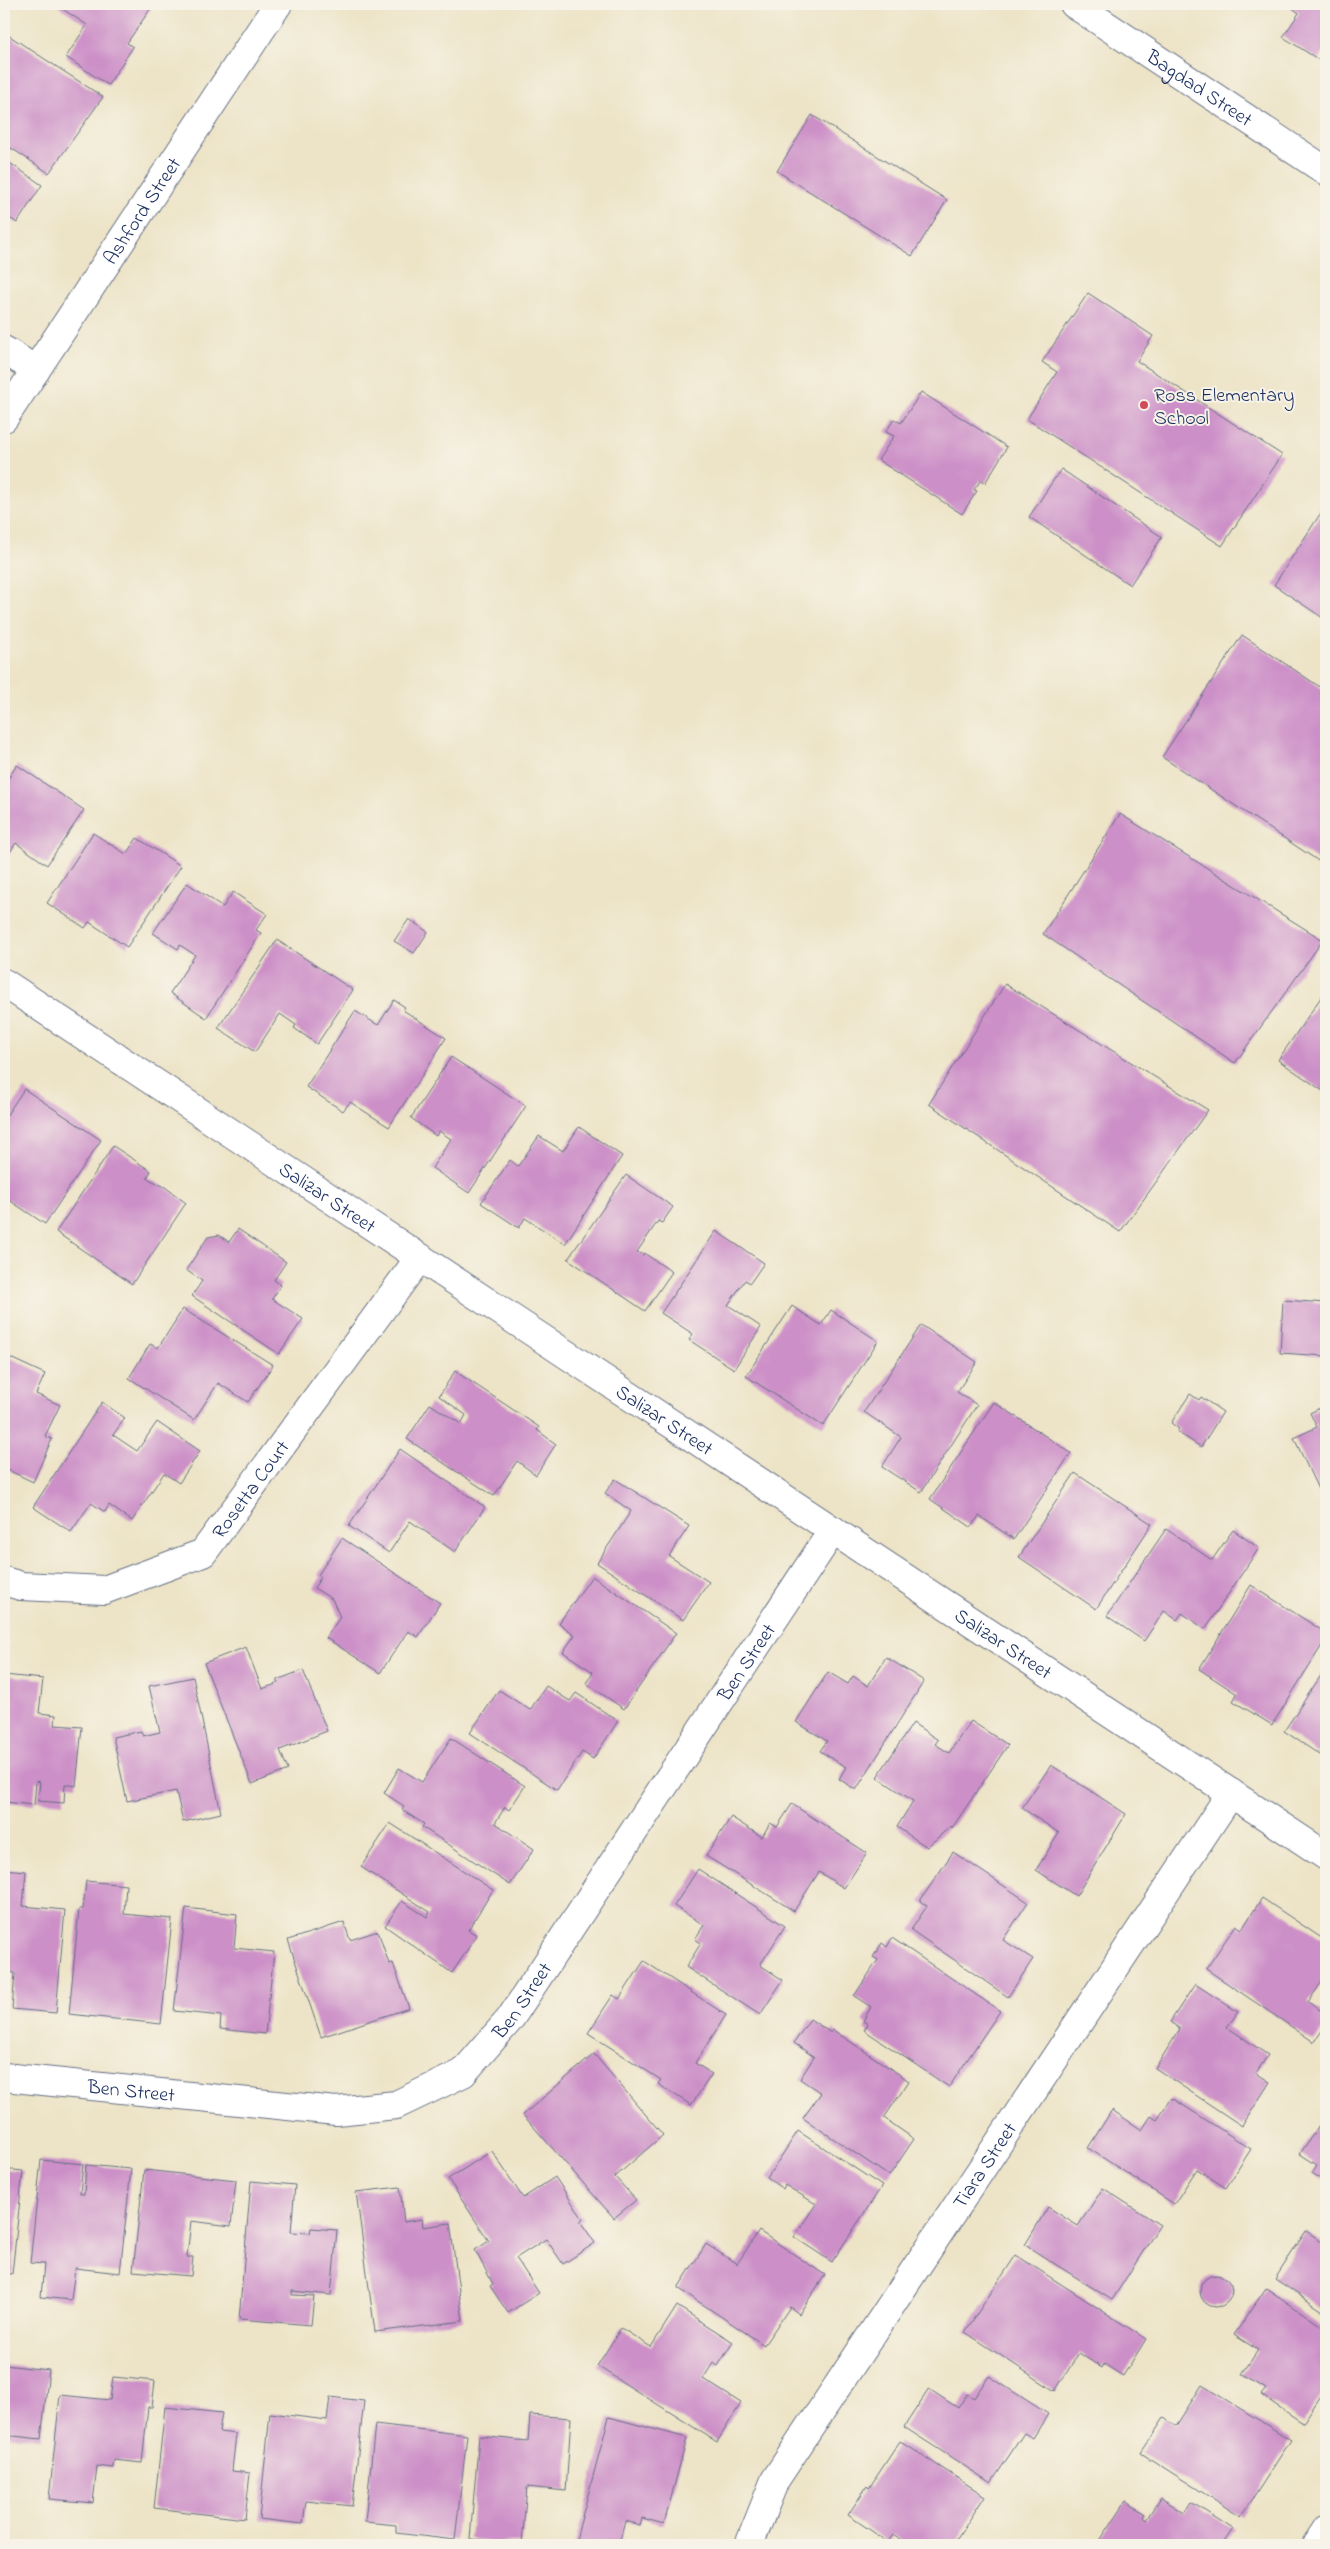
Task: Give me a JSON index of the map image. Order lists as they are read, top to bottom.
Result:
{
  "streets": {
    "street": [
      "Bagdad Street",
      "Ashford Street",
      "Salizar Street",
      "Rosetta Court",
      "Ben Street",
      "Tiara Street"
    ]
  },
  "crossings": [
    ["Salizar Street", "Rosetta Court"],
    ["Salizar Street", "Ben Street"],
    ["Salizar Street", "Tiara Street"]
  ],
  "places": ["Ross Elementary School"]
}
